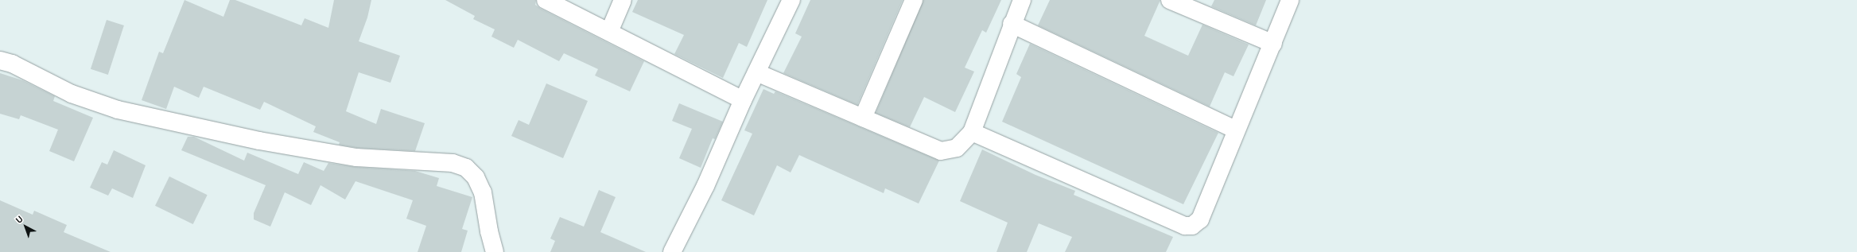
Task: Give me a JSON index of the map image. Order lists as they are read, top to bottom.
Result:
{
  "north": "top left"
}
